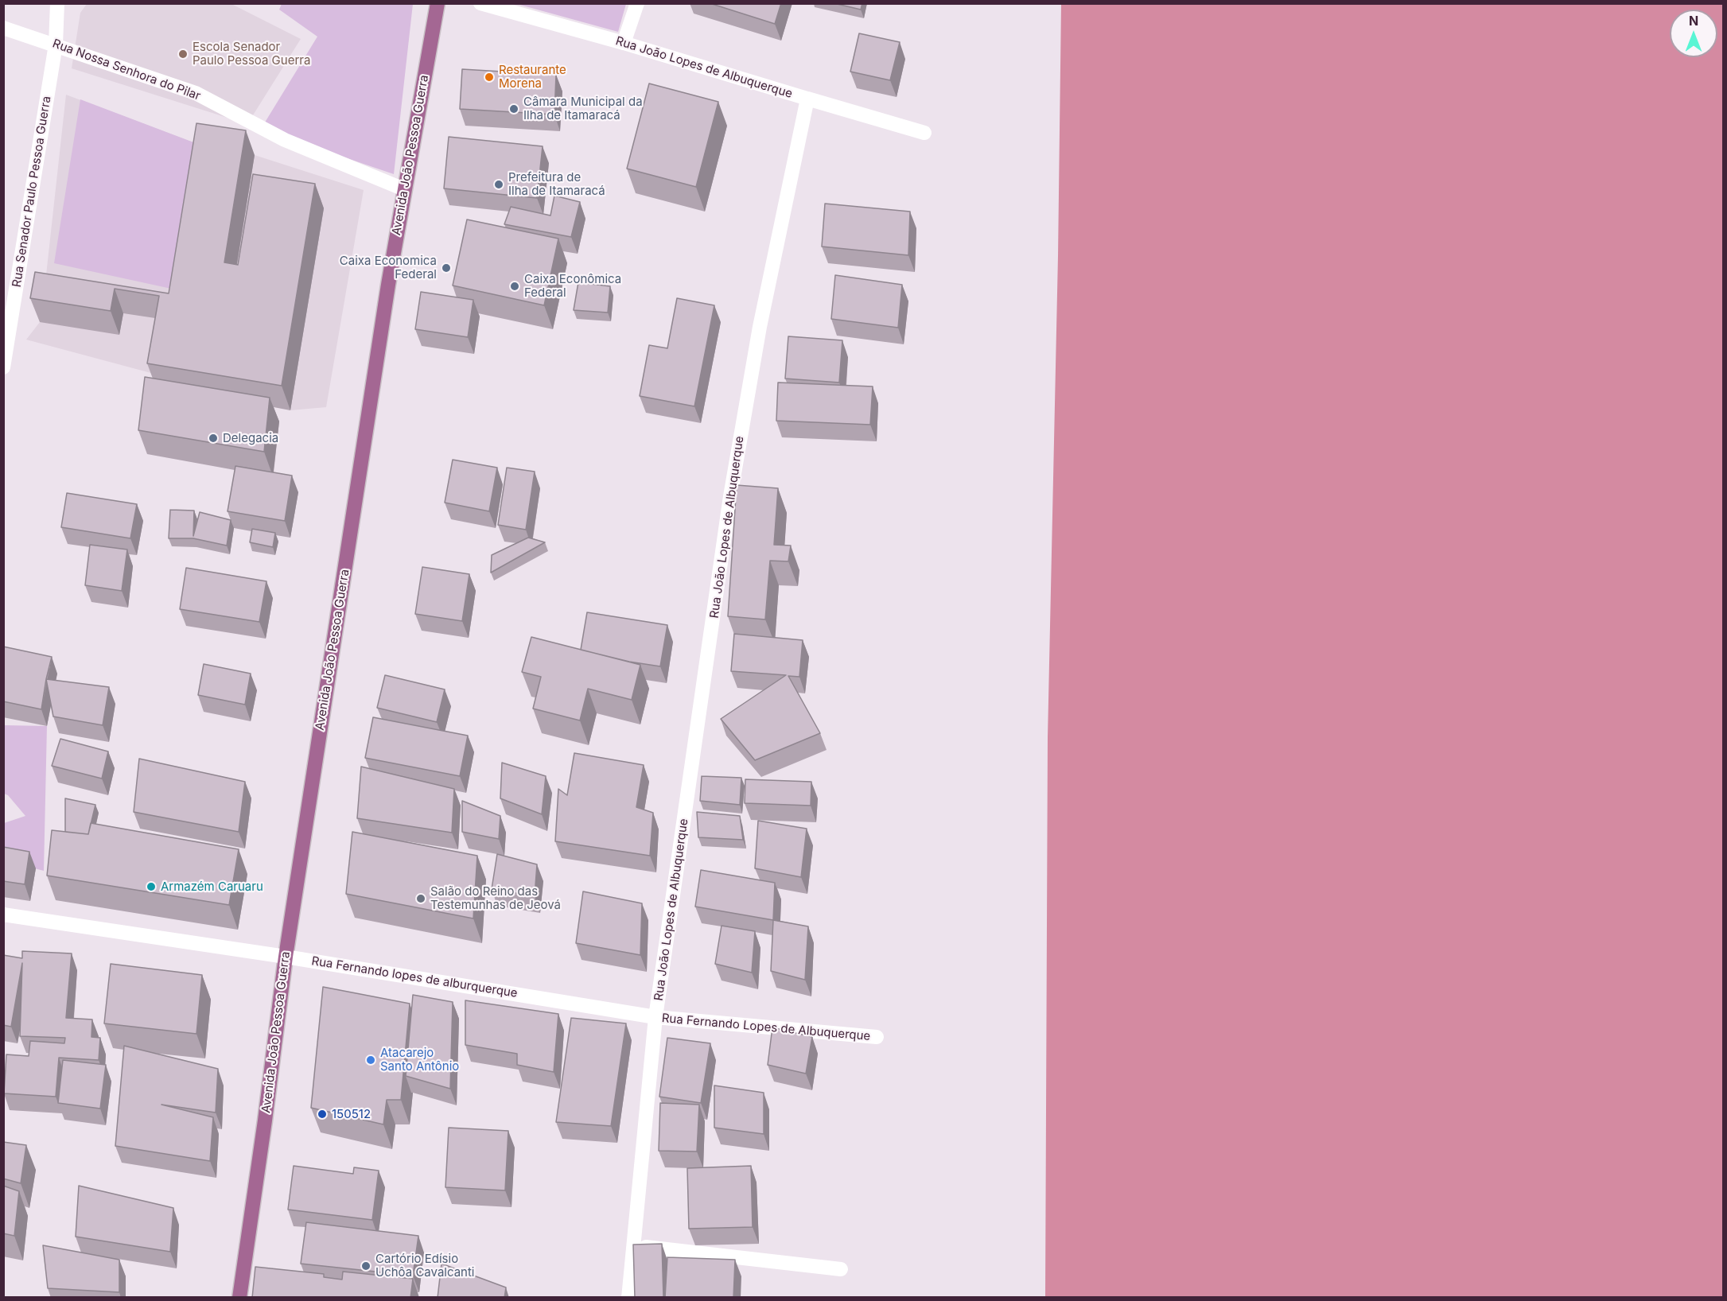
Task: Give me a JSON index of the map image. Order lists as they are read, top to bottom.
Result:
{
  "streets": {
    "main road": ["Avenida João Pessoa Guerra"],
    "street": [
      "Rua João Lopes de Albuquerque",
      "Rua Nossa Senhora do Pilar",
      "Rua Senador Paulo Pessoa Guerra",
      "Rua Fernando lopes de alburquerque",
      "Rua Fernando Lopes de Albuquerque"
    ]
  },
  "crossings": [
    ["Rua João Lopes de Albuquerque", "Rua Fernando lopes de alburquerque"],
    ["Rua João Lopes de Albuquerque", "Rua Fernando Lopes de Albuquerque"],
    ["Rua Nossa Senhora do Pilar", "Avenida João Pessoa Guerra"],
    ["Rua Nossa Senhora do Pilar", "Rua Senador Paulo Pessoa Guerra"],
    ["Avenida João Pessoa Guerra", "Rua Fernando lopes de alburquerque"],
    ["Rua Fernando lopes de alburquerque", "Rua Fernando Lopes de Albuquerque"]
  ],
  "places": [
    "Escola Senador Paulo Pessoa Guerra",
    "Restaurante Morena",
    "Câmara Municipal da Ilha de Itamaracá",
    "Prefeitura de Ilha de Itamaracá",
    "Caixa Economica Federal",
    "Caixa Econômica Federal",
    "Delegacia",
    "Armazém Caruaru",
    "Salão do Reino das Testemunhas de Jeová",
    "Atacarejo Santo Antônio",
    "150512",
    "Cartório Edísio Uchôa Cavalcanti"
  ],
  "north": "top"
}
